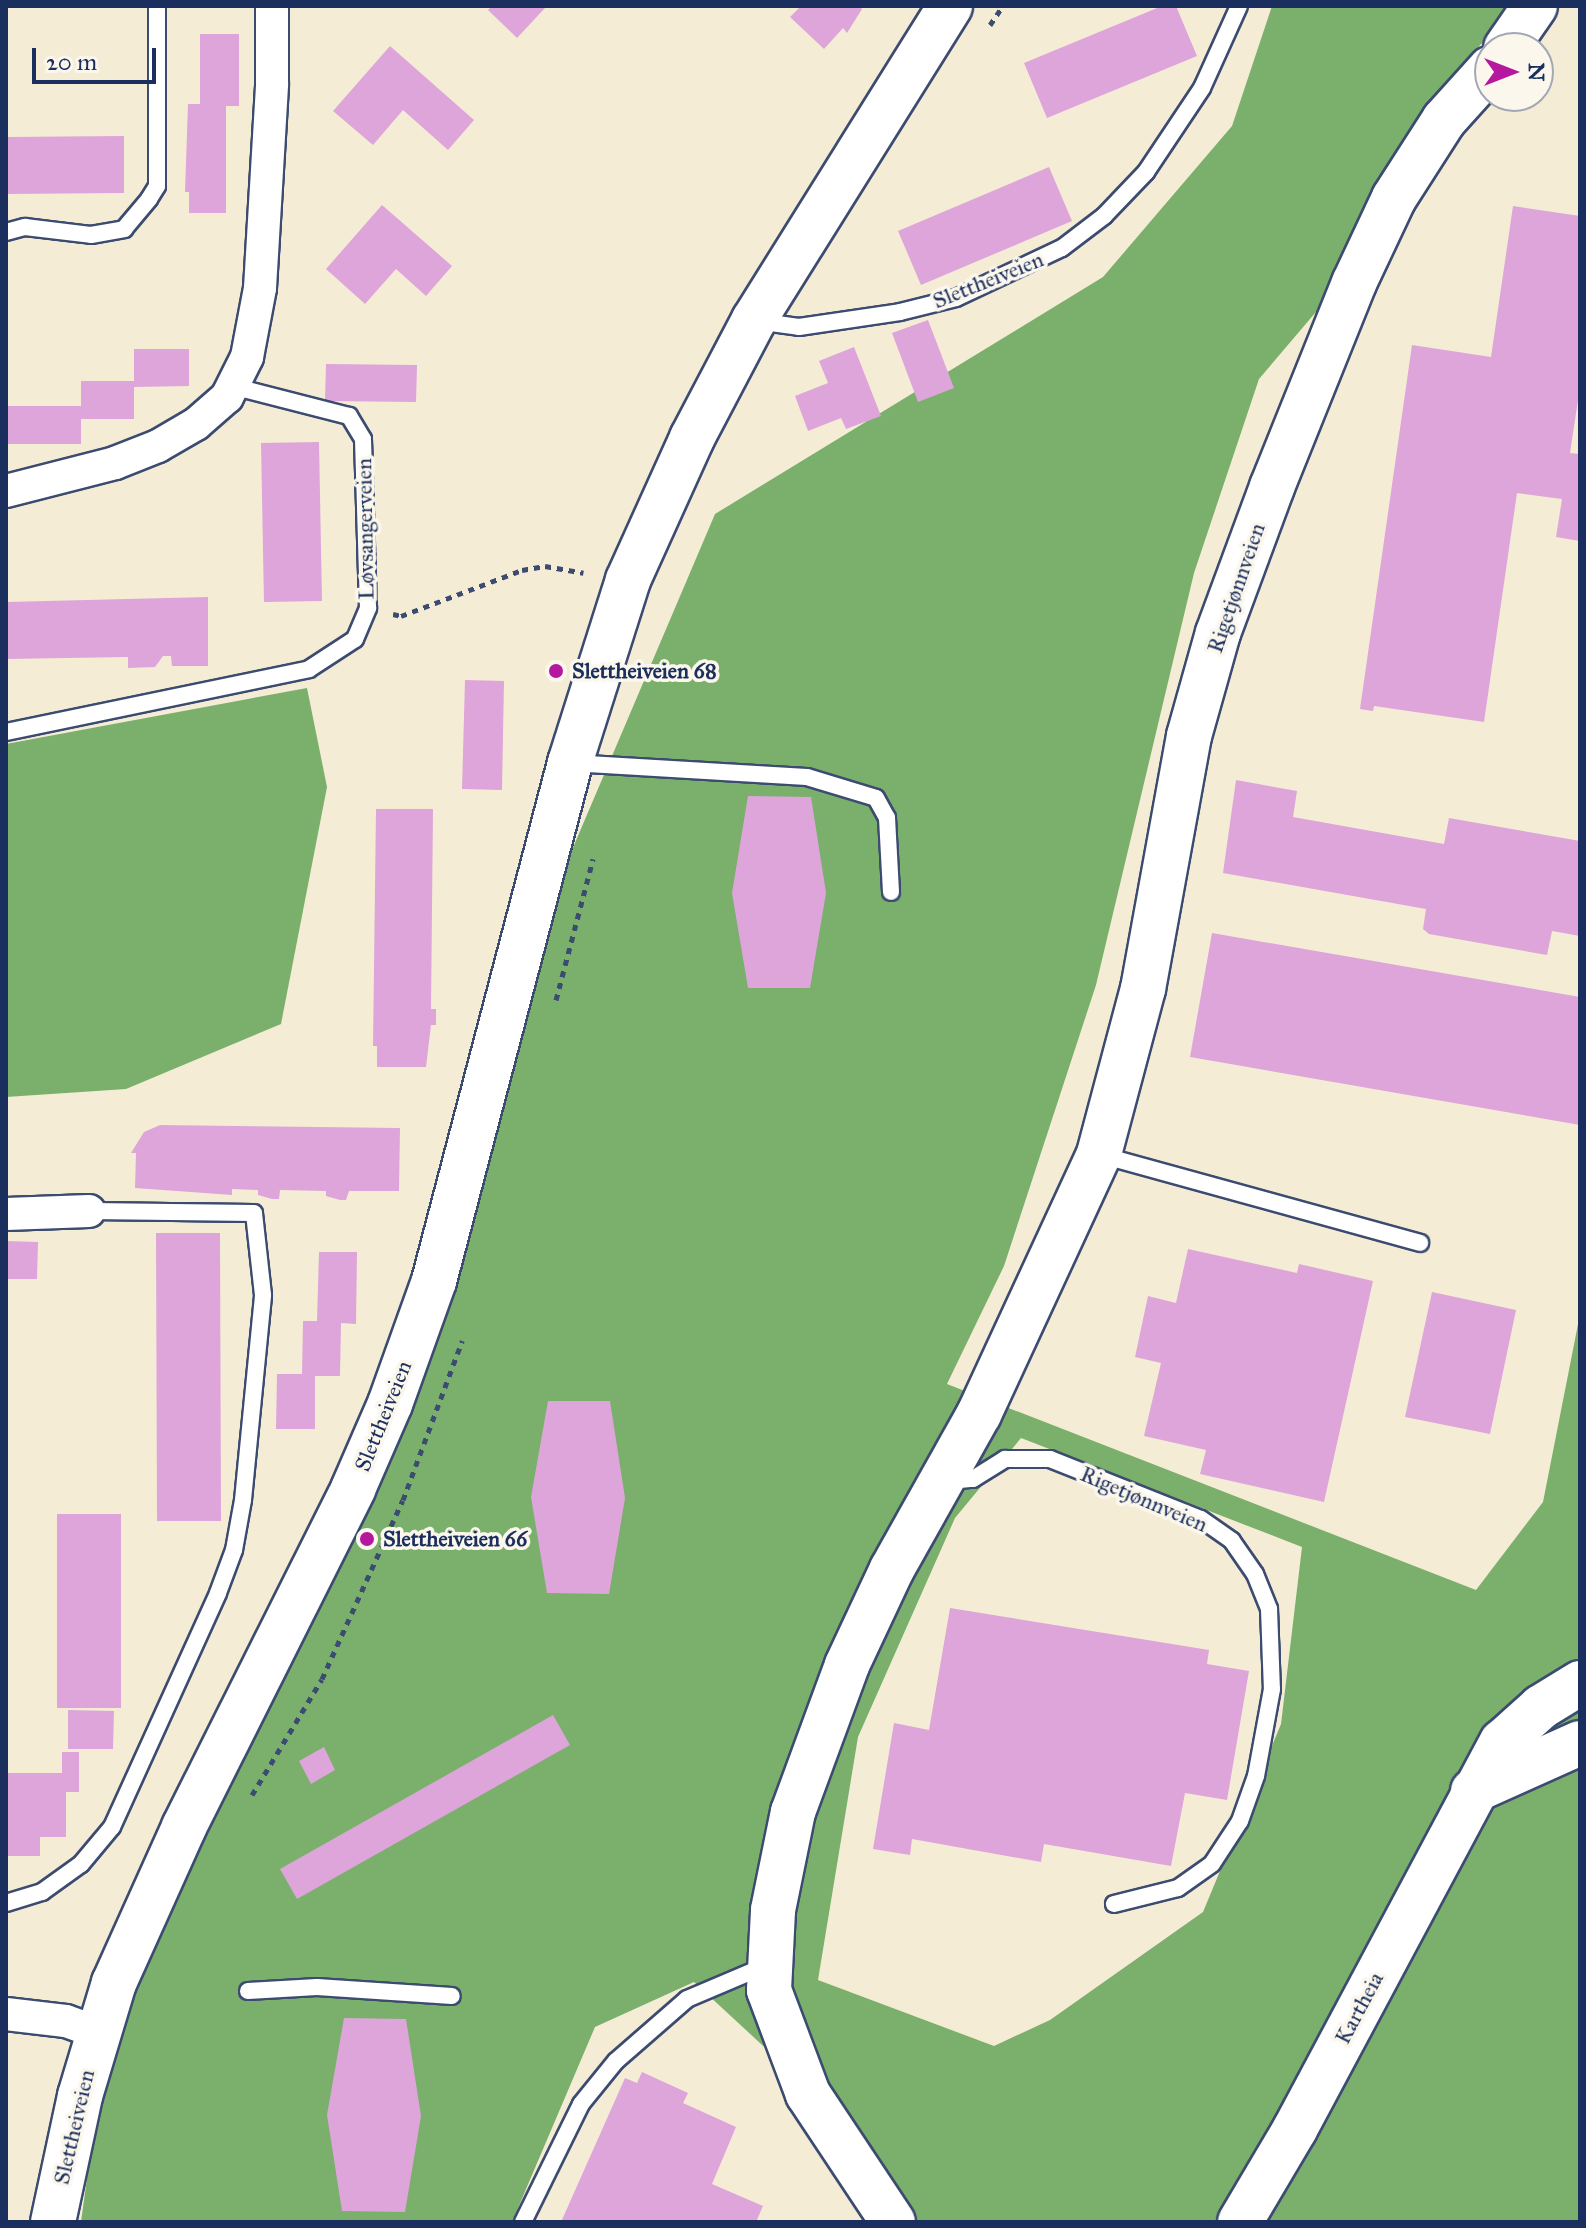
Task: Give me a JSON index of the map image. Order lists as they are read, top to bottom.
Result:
{
  "streets": {
    "street": ["Slettheiveien", "Rigetjønnveien", "Kartheia"],
    "lane": ["Løvsangerveien"]
  },
  "places": ["Slettheiveien 68", "Slettheiveien 66"],
  "scale_bar": "20 m",
  "north": "right"
}
